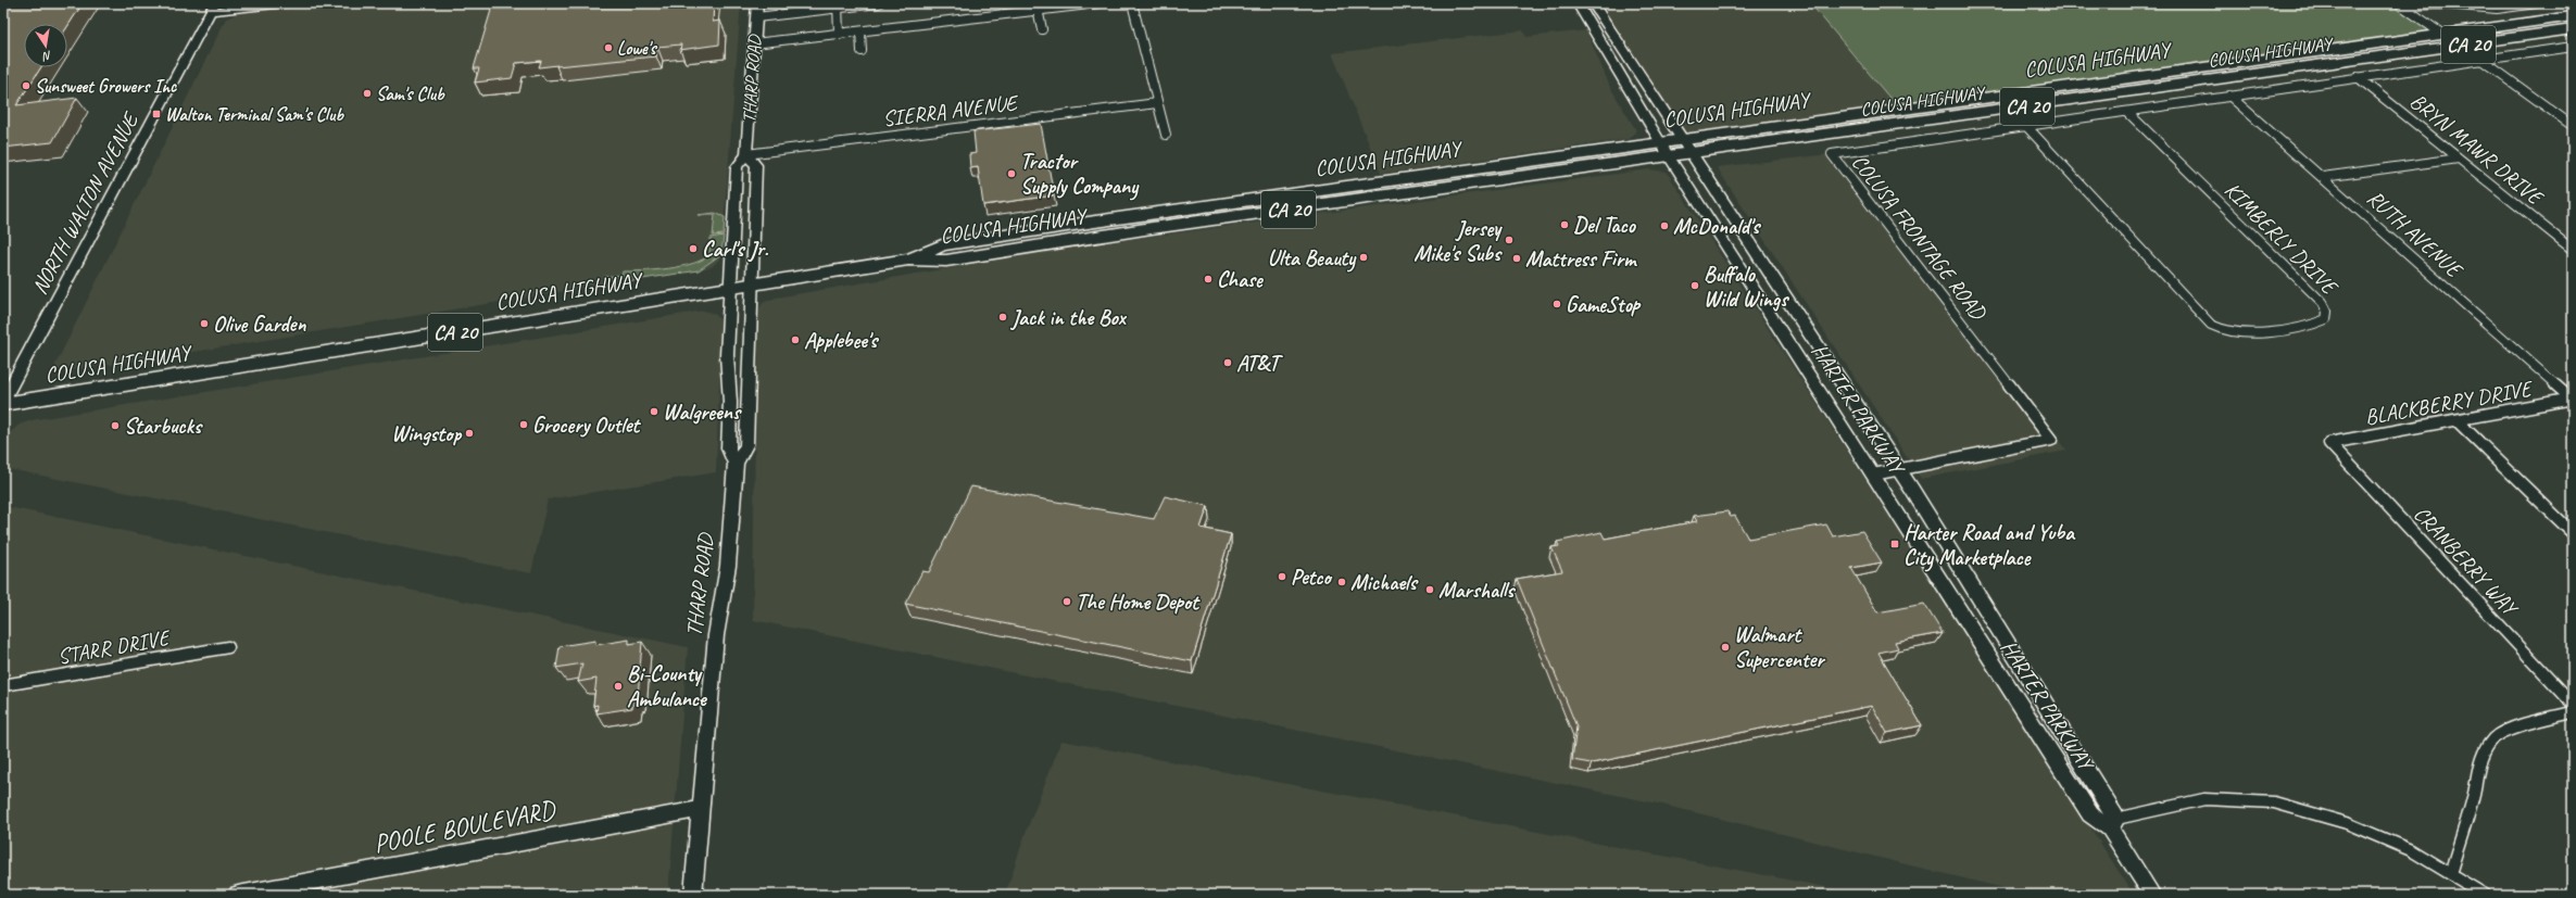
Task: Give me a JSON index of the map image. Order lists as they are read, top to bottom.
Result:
{
  "streets": {
    "highway": ["CA 20", "COLUSA HIGHWAY"],
    "street": [
      "THARP ROAD",
      "SIERRA AVENUE",
      "BRYN MAWR DRIVE",
      "NORTH WALTON AVENUE",
      "RUTH AVENUE",
      "COLUSA FRONTAGE ROAD",
      "KIMBERLY DRIVE",
      "BLACKBERRY DRIVE",
      "HARTER PARKWAY",
      "CRANBERRY WAY",
      "STARR DRIVE",
      "POOLE BOULEVARD"
    ]
  },
  "crossings": [
    ["COLUSA HIGHWAY", "THARP ROAD"],
    ["COLUSA HIGHWAY", "HARTER PARKWAY"],
    ["THARP ROAD", "SIERRA AVENUE"],
    ["THARP ROAD", "POOLE BOULEVARD"],
    ["BRYN MAWR DRIVE", "COLUSA FRONTAGE ROAD"],
    ["RUTH AVENUE", "COLUSA FRONTAGE ROAD"],
    ["RUTH AVENUE", "BLACKBERRY DRIVE"],
    ["COLUSA FRONTAGE ROAD", "KIMBERLY DRIVE"],
    ["COLUSA FRONTAGE ROAD", "HARTER PARKWAY"],
    ["BLACKBERRY DRIVE", "CRANBERRY WAY"]
  ],
  "places": {
    "other": [
      "Lowe's",
      "Sunsweet Growers Inc",
      "Sam's Club",
      "Tractor Supply Company",
      "Del Taco",
      "McDonald's",
      "Jersey Mike's Subs",
      "Carl's Jr.",
      "Ulta Beauty",
      "Mattress Firm",
      "Chase",
      "Buffalo Wild Wings",
      "GameStop",
      "Jack in the Box",
      "Olive Garden",
      "Applebee's",
      "AT&T",
      "Walgreens",
      "Grocery Outlet",
      "Starbucks",
      "Wingstop",
      "Petco",
      "Michaels",
      "Marshalls",
      "The Home Depot",
      "Walmart Supercenter",
      "Bi-County Ambulance"
    ],
    "transit": ["Walton Terminal Sam's Club", "Harter Road and Yuba City Marketplace"]
  },
  "north": "bottom"
}
